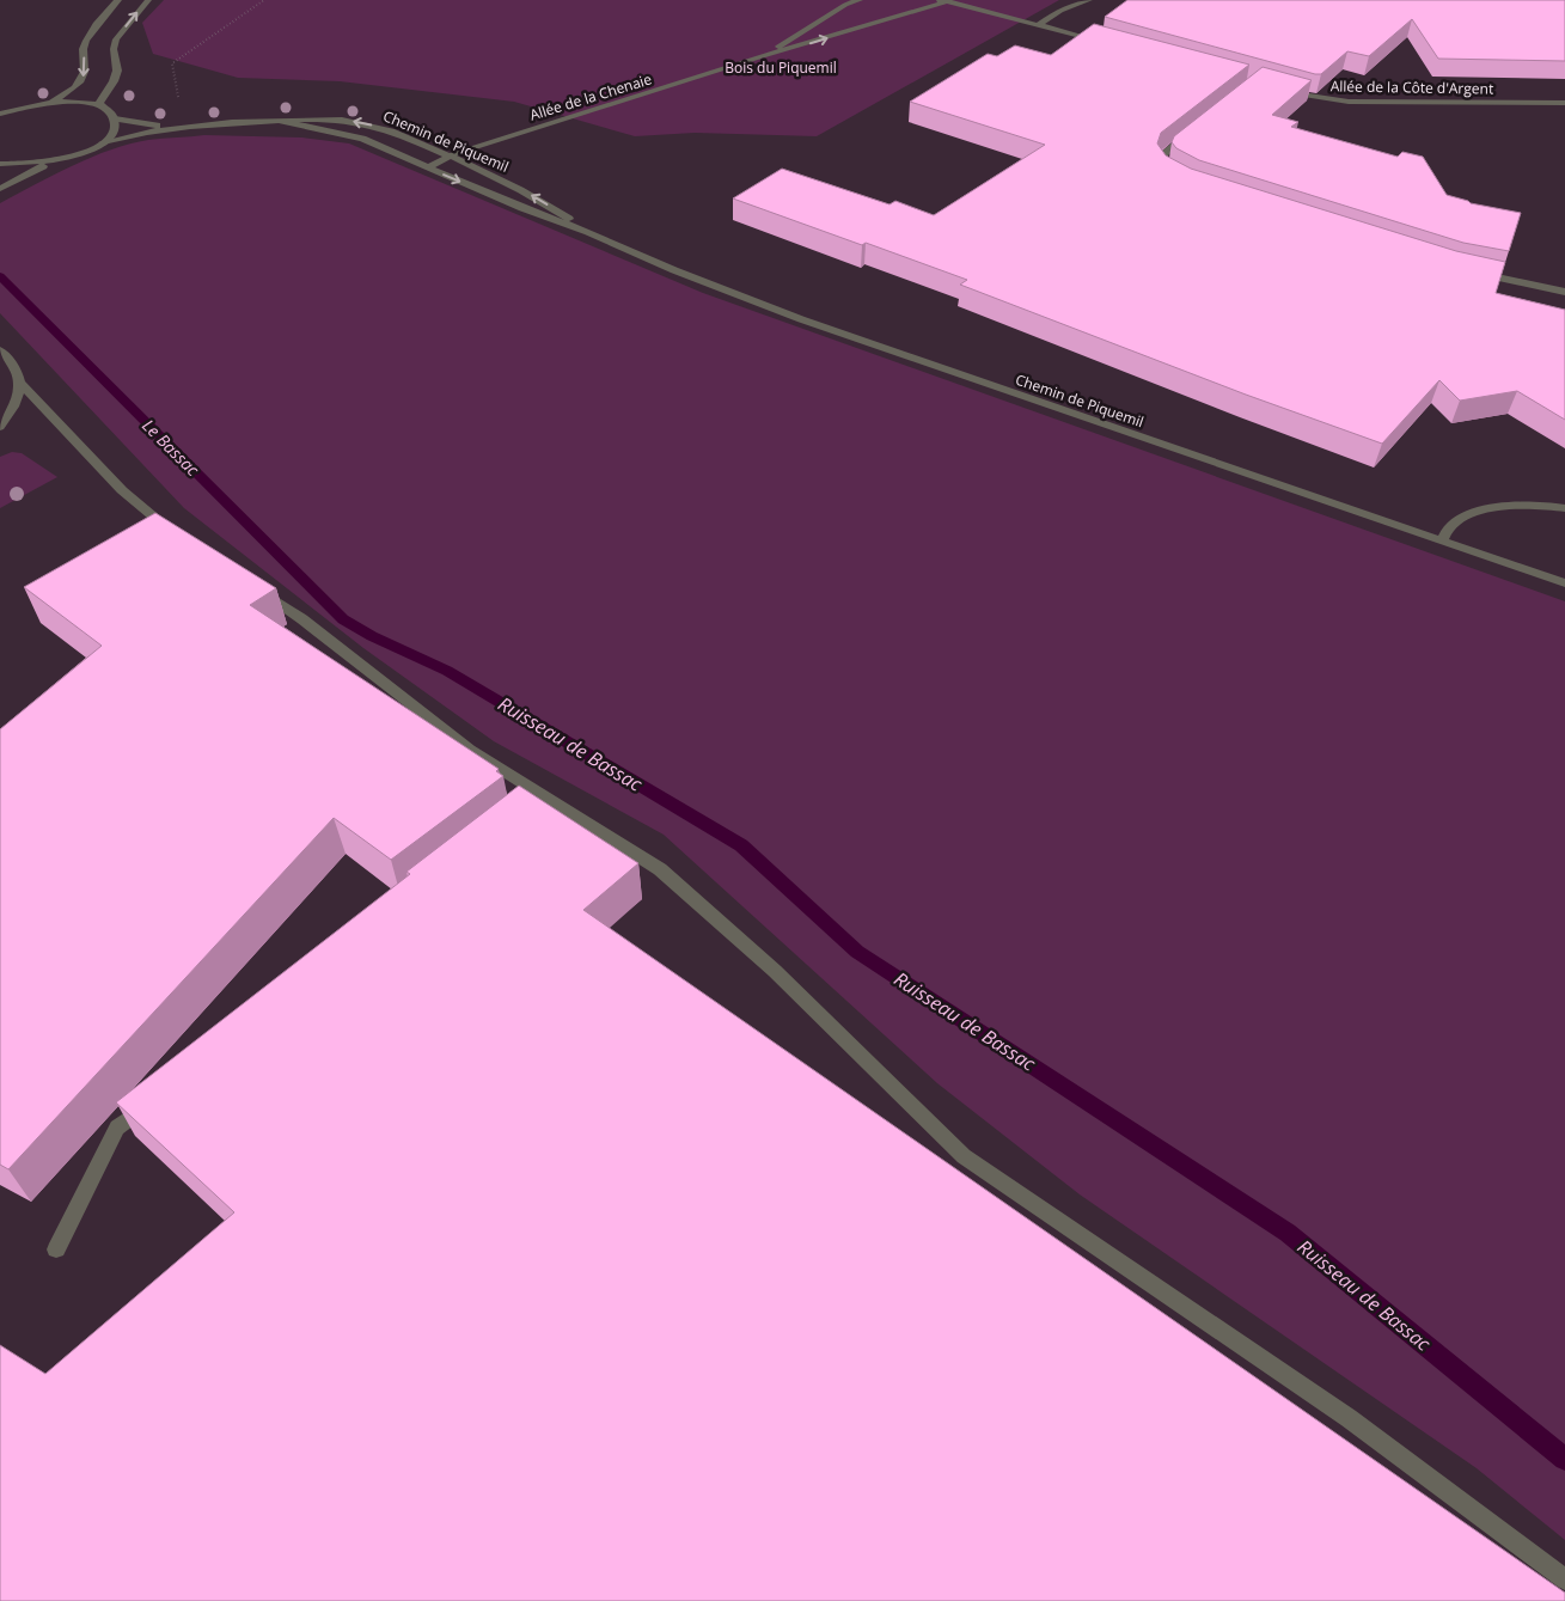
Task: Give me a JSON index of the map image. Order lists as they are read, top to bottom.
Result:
{
  "streets": {
    "street": ["Allée de la Côte d'Argent", "Allée de la Chenaie", "Chemin de Piquemil"]
  },
  "crossings": [
    ["Allée de la Chenaie", "Chemin de Piquemil"]
  ],
  "water": ["Le Bassac", "Ruisseau de Bassac"],
  "parks": ["Bois du Piquemil"]
}
